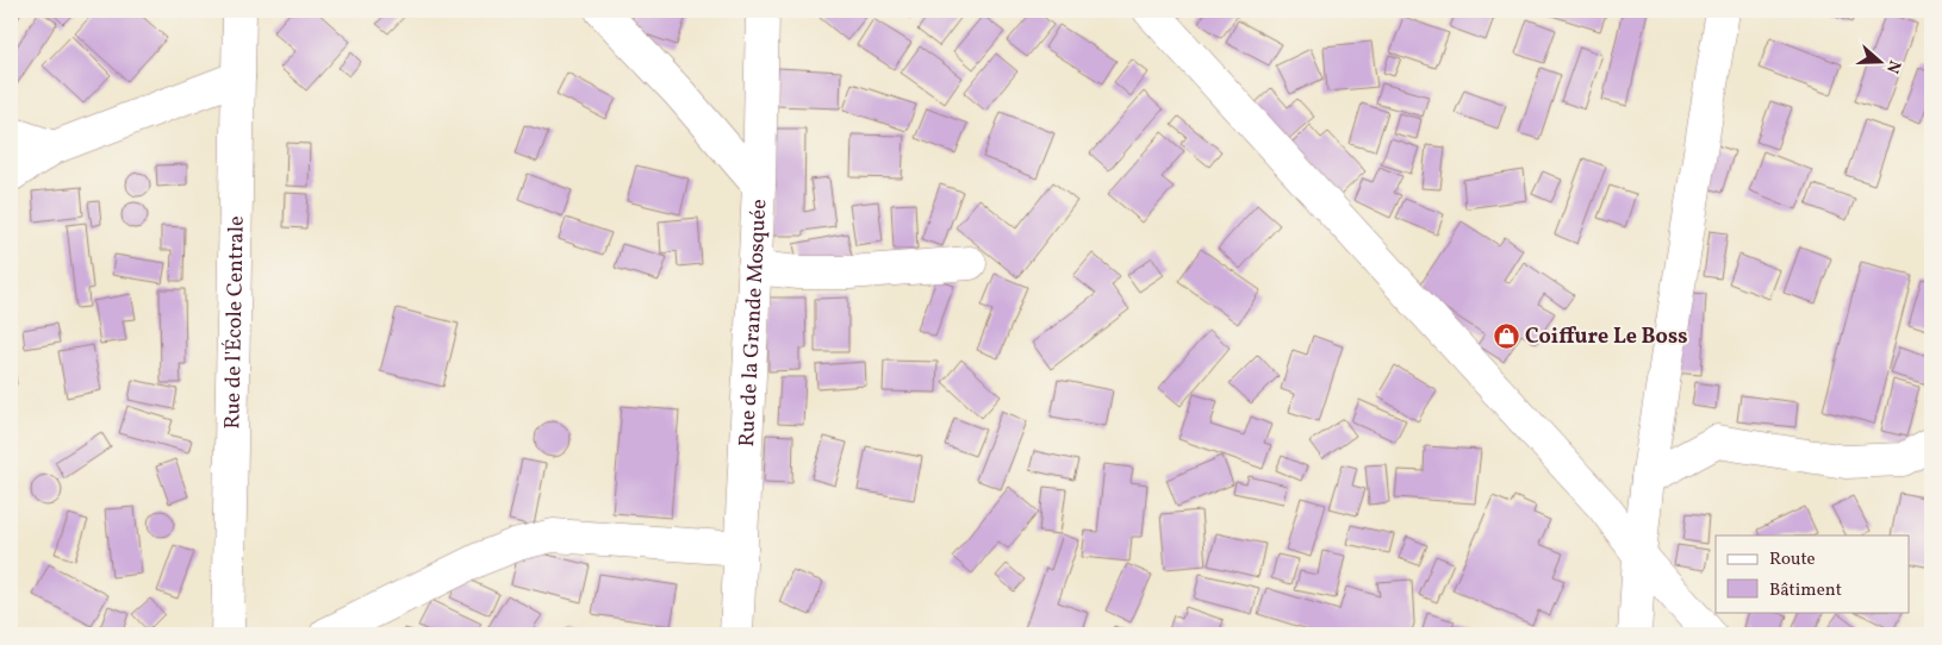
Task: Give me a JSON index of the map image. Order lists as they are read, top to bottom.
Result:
{
  "streets": {
    "street": ["Rue de l'École Centrale", "Rue de la Grande Mosquée"]
  },
  "places": {
    "shop": ["Coiffure Le Boss"]
  },
  "legend": ["Route", "Bâtiment"],
  "north": "right"
}
